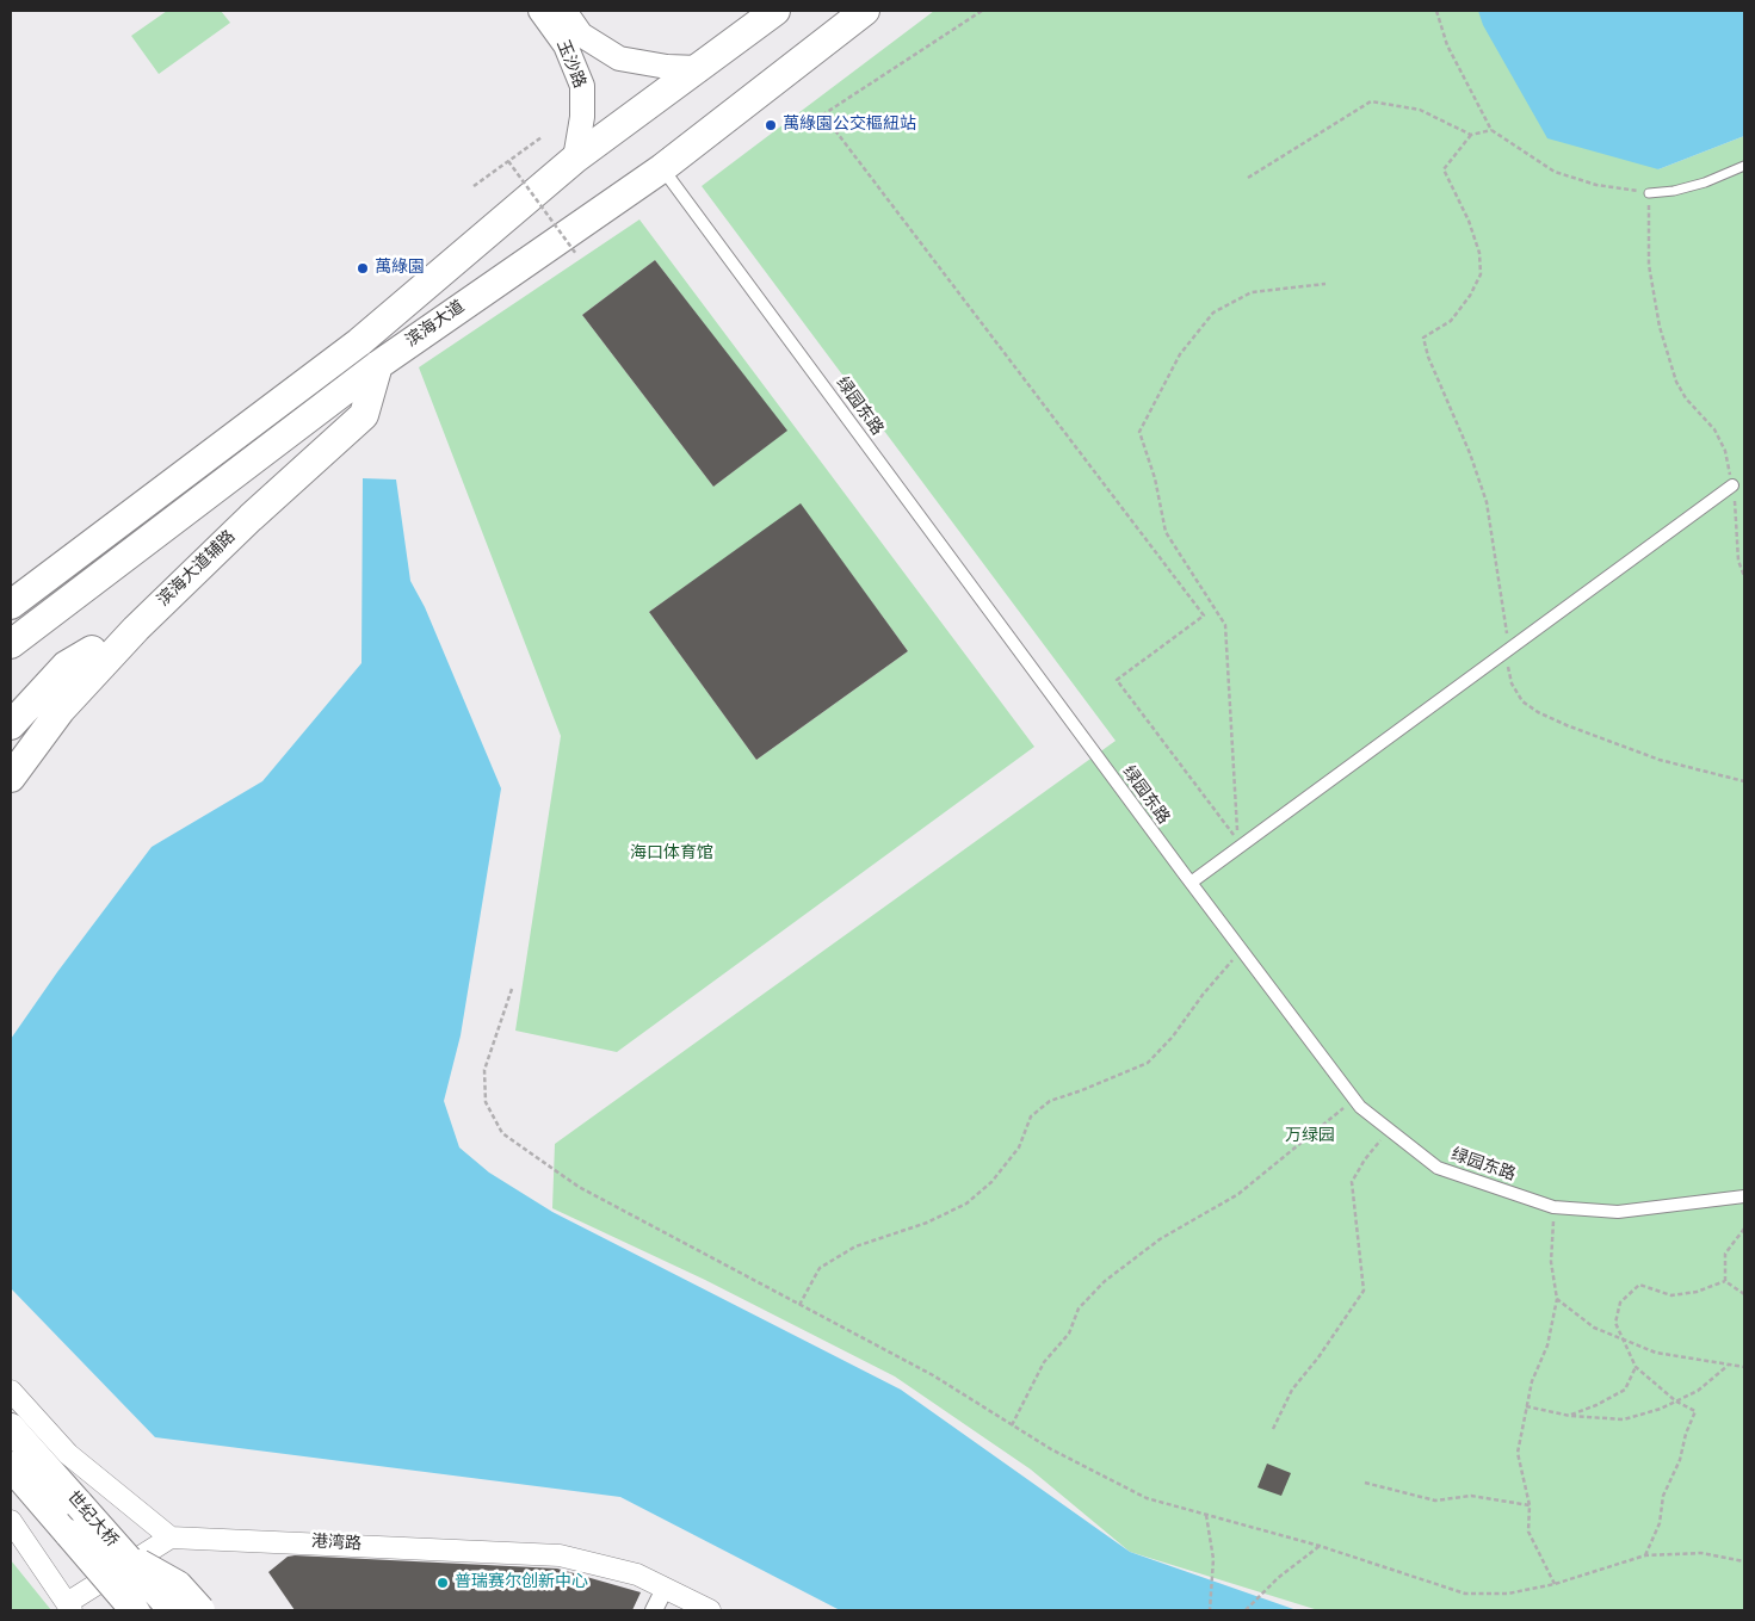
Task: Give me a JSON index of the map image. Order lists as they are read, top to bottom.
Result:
{
  "streets": {
    "highway": ["滨海大道", "滨海大道辅路", "世纪大桥"],
    "main road": ["玉沙路"],
    "street": ["绿园东路", "港湾路"]
  },
  "crossings": [
    ["玉沙路", "滨海大道"],
    ["滨海大道", "绿园东路"],
    ["滨海大道", "滨海大道辅路"]
  ],
  "parks": ["海口体育馆", "万绿园"],
  "places": ["萬綠園公交樞紐站", "萬綠園", "普瑞赛尔创新中心"]
}
